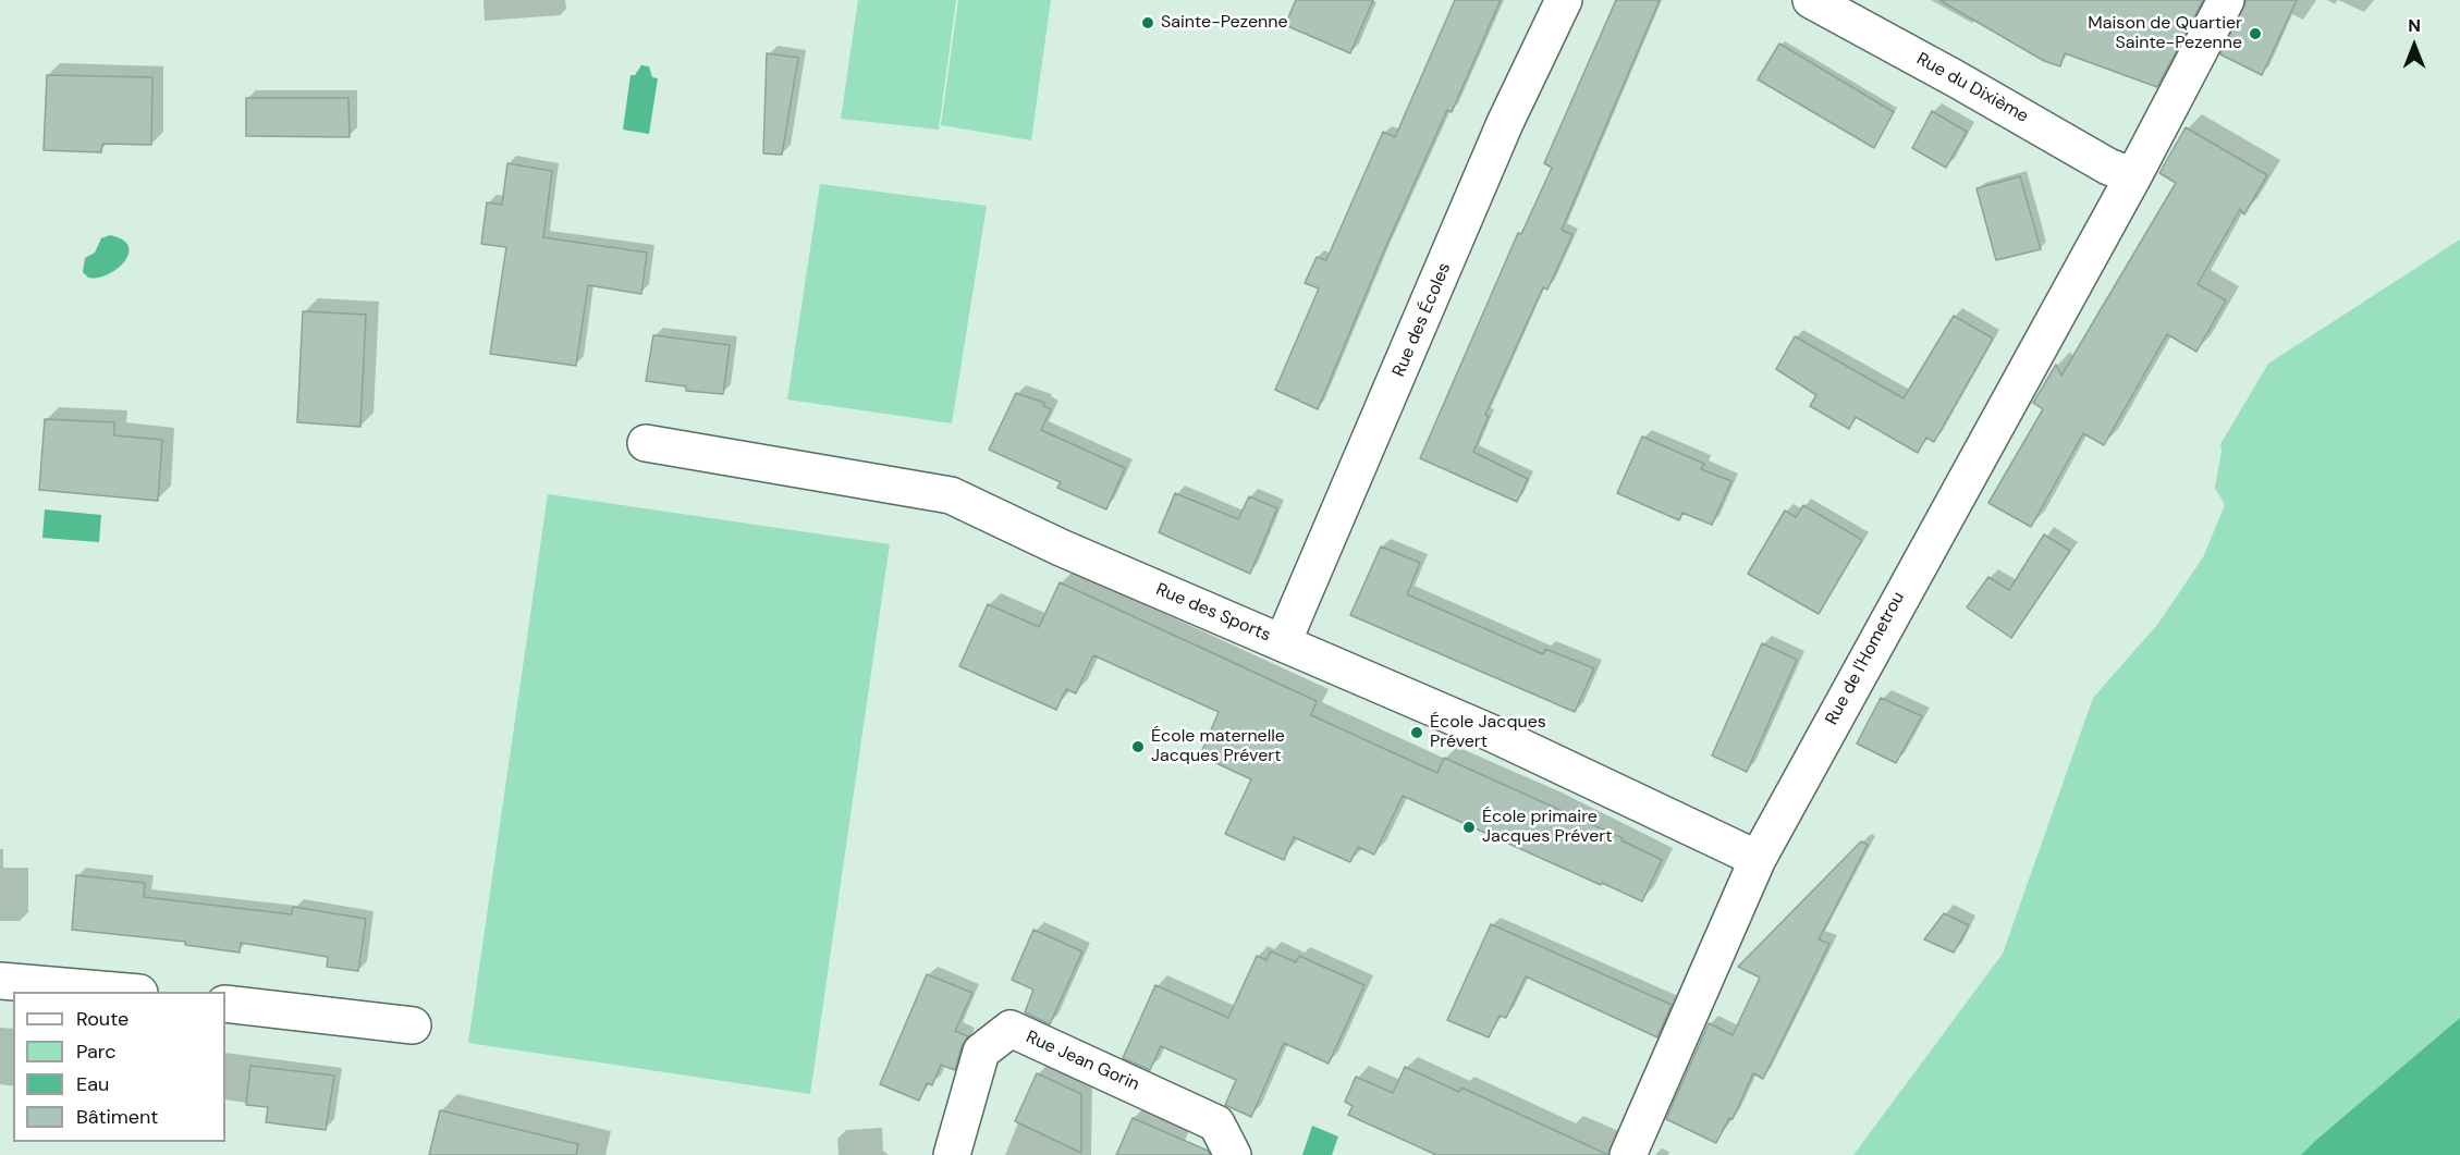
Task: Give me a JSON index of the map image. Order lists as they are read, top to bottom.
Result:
{
  "streets": {
    "street": [
      "Rue du Dixième",
      "Rue des Écoles",
      "Rue des Sports",
      "Rue de l'Hometrou",
      "Rue Jean Gorin"
    ]
  },
  "crossings": [
    ["Rue du Dixième", "Rue de l'Hometrou"],
    ["Rue des Écoles", "Rue des Sports"],
    ["Rue des Sports", "Rue de l'Hometrou"]
  ],
  "places": [
    "Sainte-Pezenne",
    "Maison de Quartier Sainte-Pezenne",
    "École Jacques Prévert",
    "École maternelle Jacques Prévert",
    "École primaire Jacques Prévert"
  ],
  "legend": [
    "Route",
    "Parc",
    "Eau",
    "Bâtiment"
  ],
  "north": "top"
}
